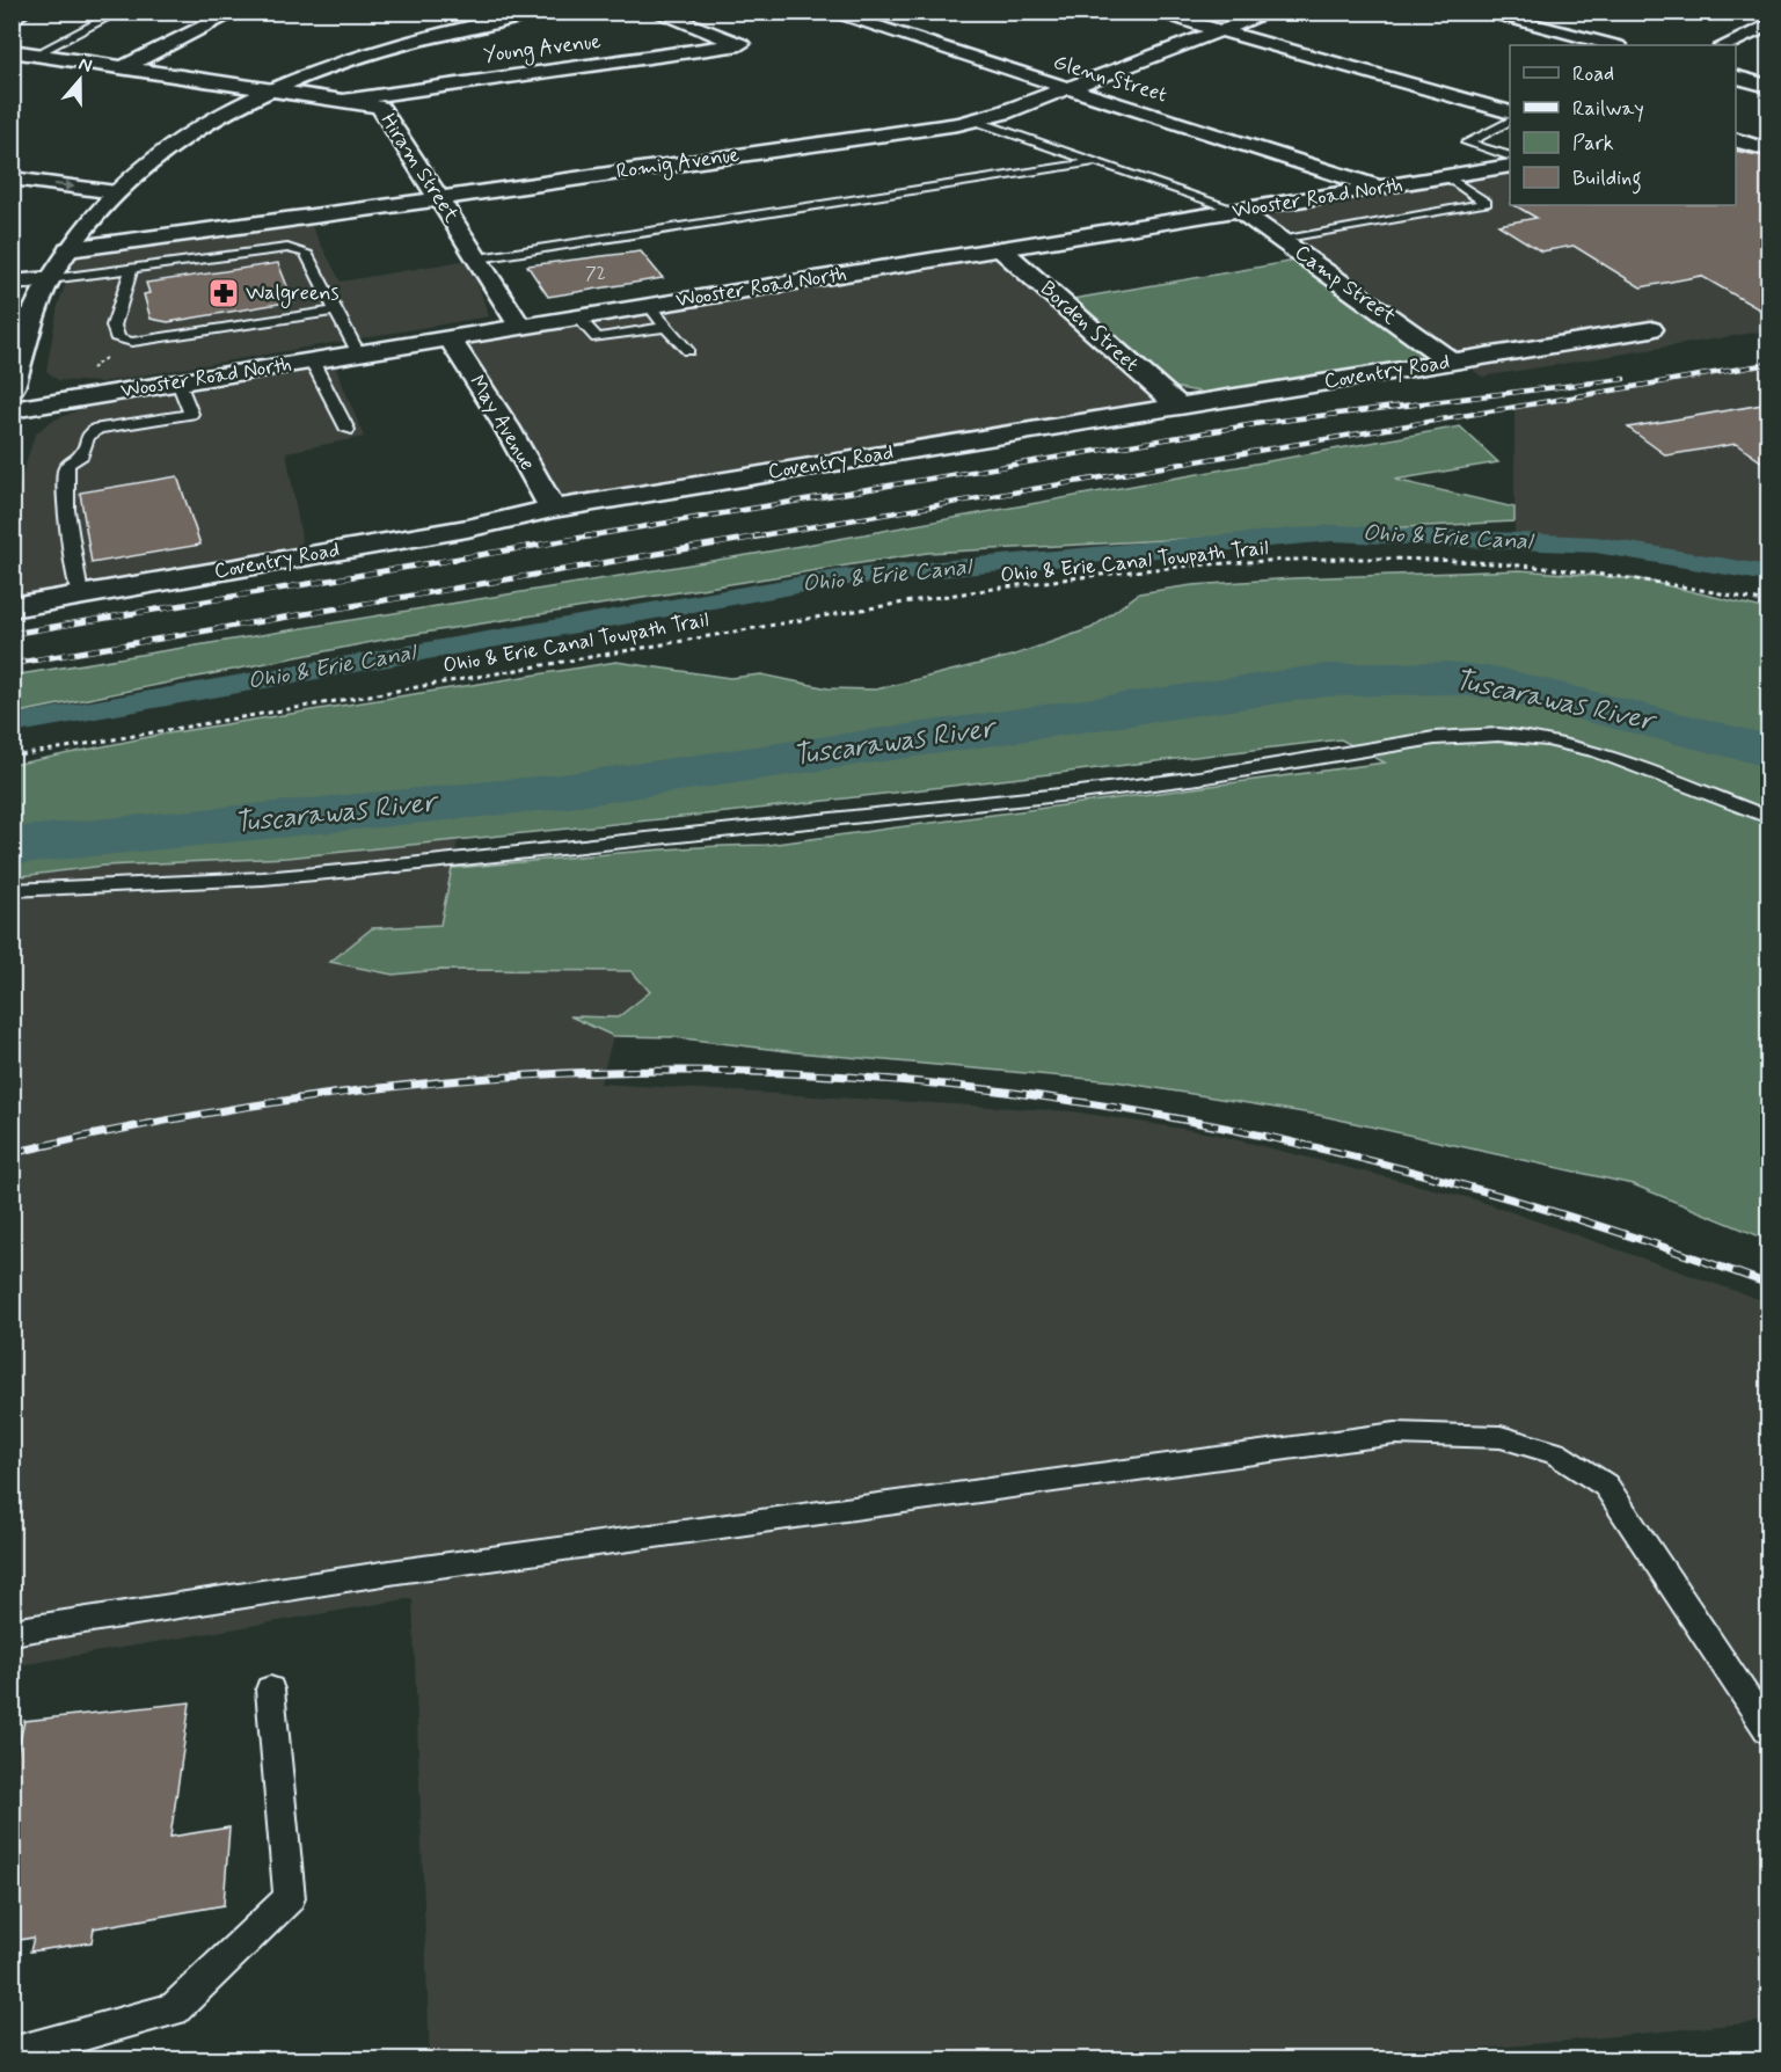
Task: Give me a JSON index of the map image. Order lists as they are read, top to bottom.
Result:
{
  "streets": {
    "street": [
      "Young Avenue",
      "Glenn Street",
      "Romig Avenue",
      "Hiram Street",
      "Wooster Road North",
      "Camp Street",
      "Borden Street",
      "Coventry Road",
      "May Avenue"
    ],
    "path": ["Ohio & Erie Canal Towpath Trail"]
  },
  "crossings": [
    ["Young Avenue", "Hiram Street"],
    ["Glenn Street", "Romig Avenue"],
    ["Glenn Street", "Wooster Road North"],
    ["Romig Avenue", "Hiram Street"],
    ["Hiram Street", "Wooster Road North"],
    ["Wooster Road North", "Camp Street"],
    ["Wooster Road North", "Borden Street"],
    ["Wooster Road North", "May Avenue"],
    ["Camp Street", "Coventry Road"],
    ["Borden Street", "Coventry Road"],
    ["Coventry Road", "May Avenue"]
  ],
  "water": ["Ohio & Erie Canal", "Tuscarawas River"],
  "places": {
    "pharmacy": ["Walgreens"]
  },
  "house_numbers": ["72"],
  "legend": [
    "Road",
    "Railway",
    "Park",
    "Building"
  ],
  "north": "top"
}
